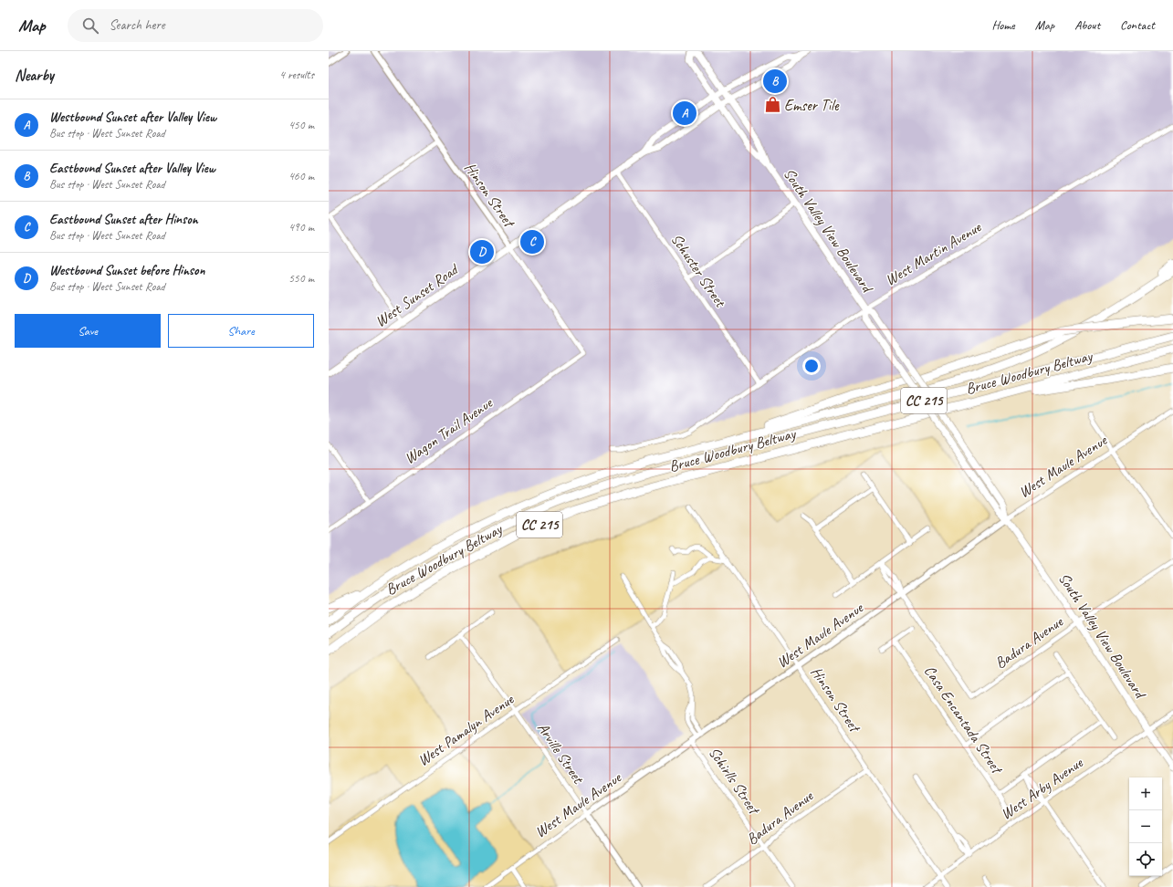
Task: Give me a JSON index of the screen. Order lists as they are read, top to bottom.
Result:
{
  "streets": {
    "highway": ["Bruce Woodbury Beltway", "CC 215"],
    "main road": ["South Valley View Boulevard", "West Sunset Road"],
    "street": [
      "Hinson Street",
      "West Martin Avenue",
      "Schuster Street",
      "Wagon Trail Avenue",
      "West Maule Avenue",
      "Badura Avenue",
      "Casa Encantada Street",
      "West Pamalyn Avenue",
      "Arville Street",
      "Schirlls Street",
      "West Arby Avenue"
    ]
  },
  "crossings": [
    ["Hinson Street", "West Sunset Road"],
    ["Hinson Street", "Wagon Trail Avenue"],
    ["Hinson Street", "West Maule Avenue"],
    ["Hinson Street", "Badura Avenue"],
    ["Hinson Street", "West Arby Avenue"],
    ["South Valley View Boulevard", "West Martin Avenue"],
    ["South Valley View Boulevard", "West Sunset Road"],
    ["South Valley View Boulevard", "West Maule Avenue"],
    ["South Valley View Boulevard", "Badura Avenue"],
    ["South Valley View Boulevard", "West Arby Avenue"],
    ["West Martin Avenue", "Schuster Street"],
    ["Schuster Street", "West Sunset Road"],
    ["West Maule Avenue", "Badura Avenue"],
    ["West Maule Avenue", "Arville Street"],
    ["West Maule Avenue", "Schirlls Street"],
    ["Badura Avenue", "Schirlls Street"],
    ["West Pamalyn Avenue", "Arville Street"]
  ],
  "places": {
    "shop": ["Emser Tile"]
  },
  "page": {
    "header": "Map",
    "search": "Search here",
    "nav": [
      "Home",
      "Map",
      "About",
      "Contact"
    ],
    "heading": ["Nearby", "4 results"],
    "pins": [
      "B",
      "A",
      "C",
      "D"
    ],
    "list": [
      {
        "mark": "A",
        "name": "Westbound Sunset after Valley View",
        "note": "Bus stop · West Sunset Road",
        "value": "450 m"
      },
      {
        "mark": "B",
        "name": "Eastbound Sunset after Valley View",
        "note": "Bus stop · West Sunset Road",
        "value": "460 m"
      },
      {
        "mark": "C",
        "name": "Eastbound Sunset after Hinson",
        "note": "Bus stop · West Sunset Road",
        "value": "490 m"
      },
      {
        "mark": "D",
        "name": "Westbound Sunset before Hinson",
        "note": "Bus stop · West Sunset Road",
        "value": "550 m"
      }
    ],
    "buttons": ["Save", "Share"],
    "map_buttons": ["+", "−"]
  }
}
